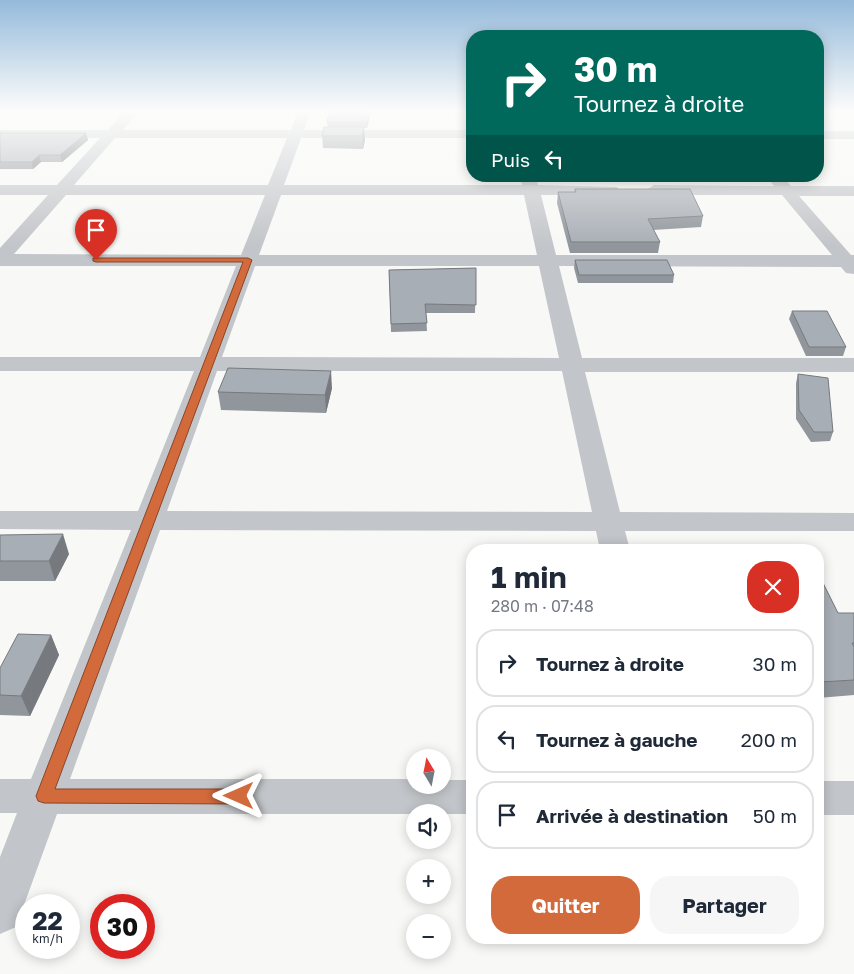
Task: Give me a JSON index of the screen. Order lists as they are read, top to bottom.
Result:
{
  "north": "top",
  "page": {
    "turn": ["30 m", "Tournez à droite"],
    "then": "Puis",
    "heading": ["1 min", "280 m · 07:48"],
    "list": [
      {
        "name": "Tournez à droite",
        "value": "30 m"
      },
      {
        "name": "Tournez à gauche",
        "value": "200 m"
      },
      {
        "name": "Arrivée à destination",
        "value": "50 m"
      }
    ],
    "map_buttons": ["+", "−"],
    "buttons": ["Quitter", "Partager"],
    "speed": "22 km/h",
    "limit": "30"
  }
}
